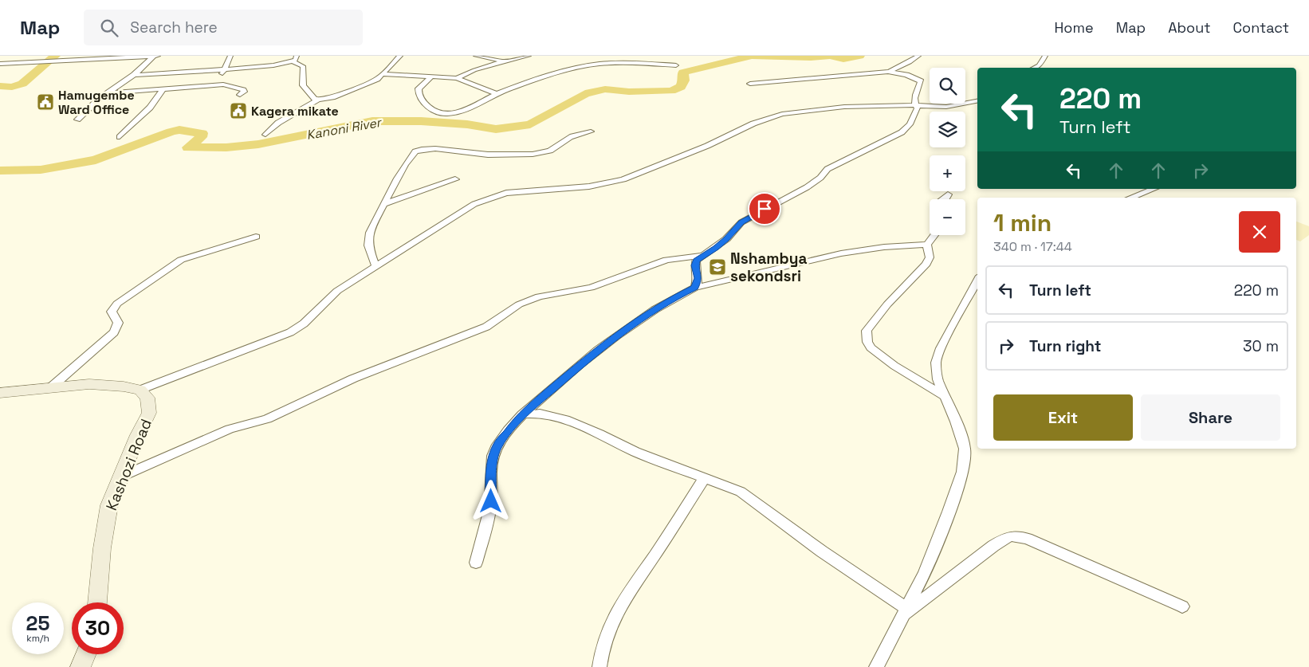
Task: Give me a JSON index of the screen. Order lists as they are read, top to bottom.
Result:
{
  "streets": {
    "main road": ["Kashozi Road"]
  },
  "water": ["Kanoni River"],
  "places": {
    "public building": ["Hamugembe Ward Office", "Kagera mikate"],
    "school or university": ["Nshambya sekondsri"]
  },
  "page": {
    "header": "Map",
    "search": "Search here",
    "nav": [
      "Home",
      "Map",
      "About",
      "Contact"
    ],
    "map_buttons": ["+", "−"],
    "turn": ["220 m", "Turn left"],
    "heading": ["1 min", "340 m · 17:44"],
    "list": [
      {
        "name": "Turn left",
        "value": "220 m"
      },
      {
        "name": "Turn right",
        "value": "30 m"
      }
    ],
    "buttons": ["Exit", "Share"],
    "speed": "25 km/h",
    "limit": "30"
  }
}
